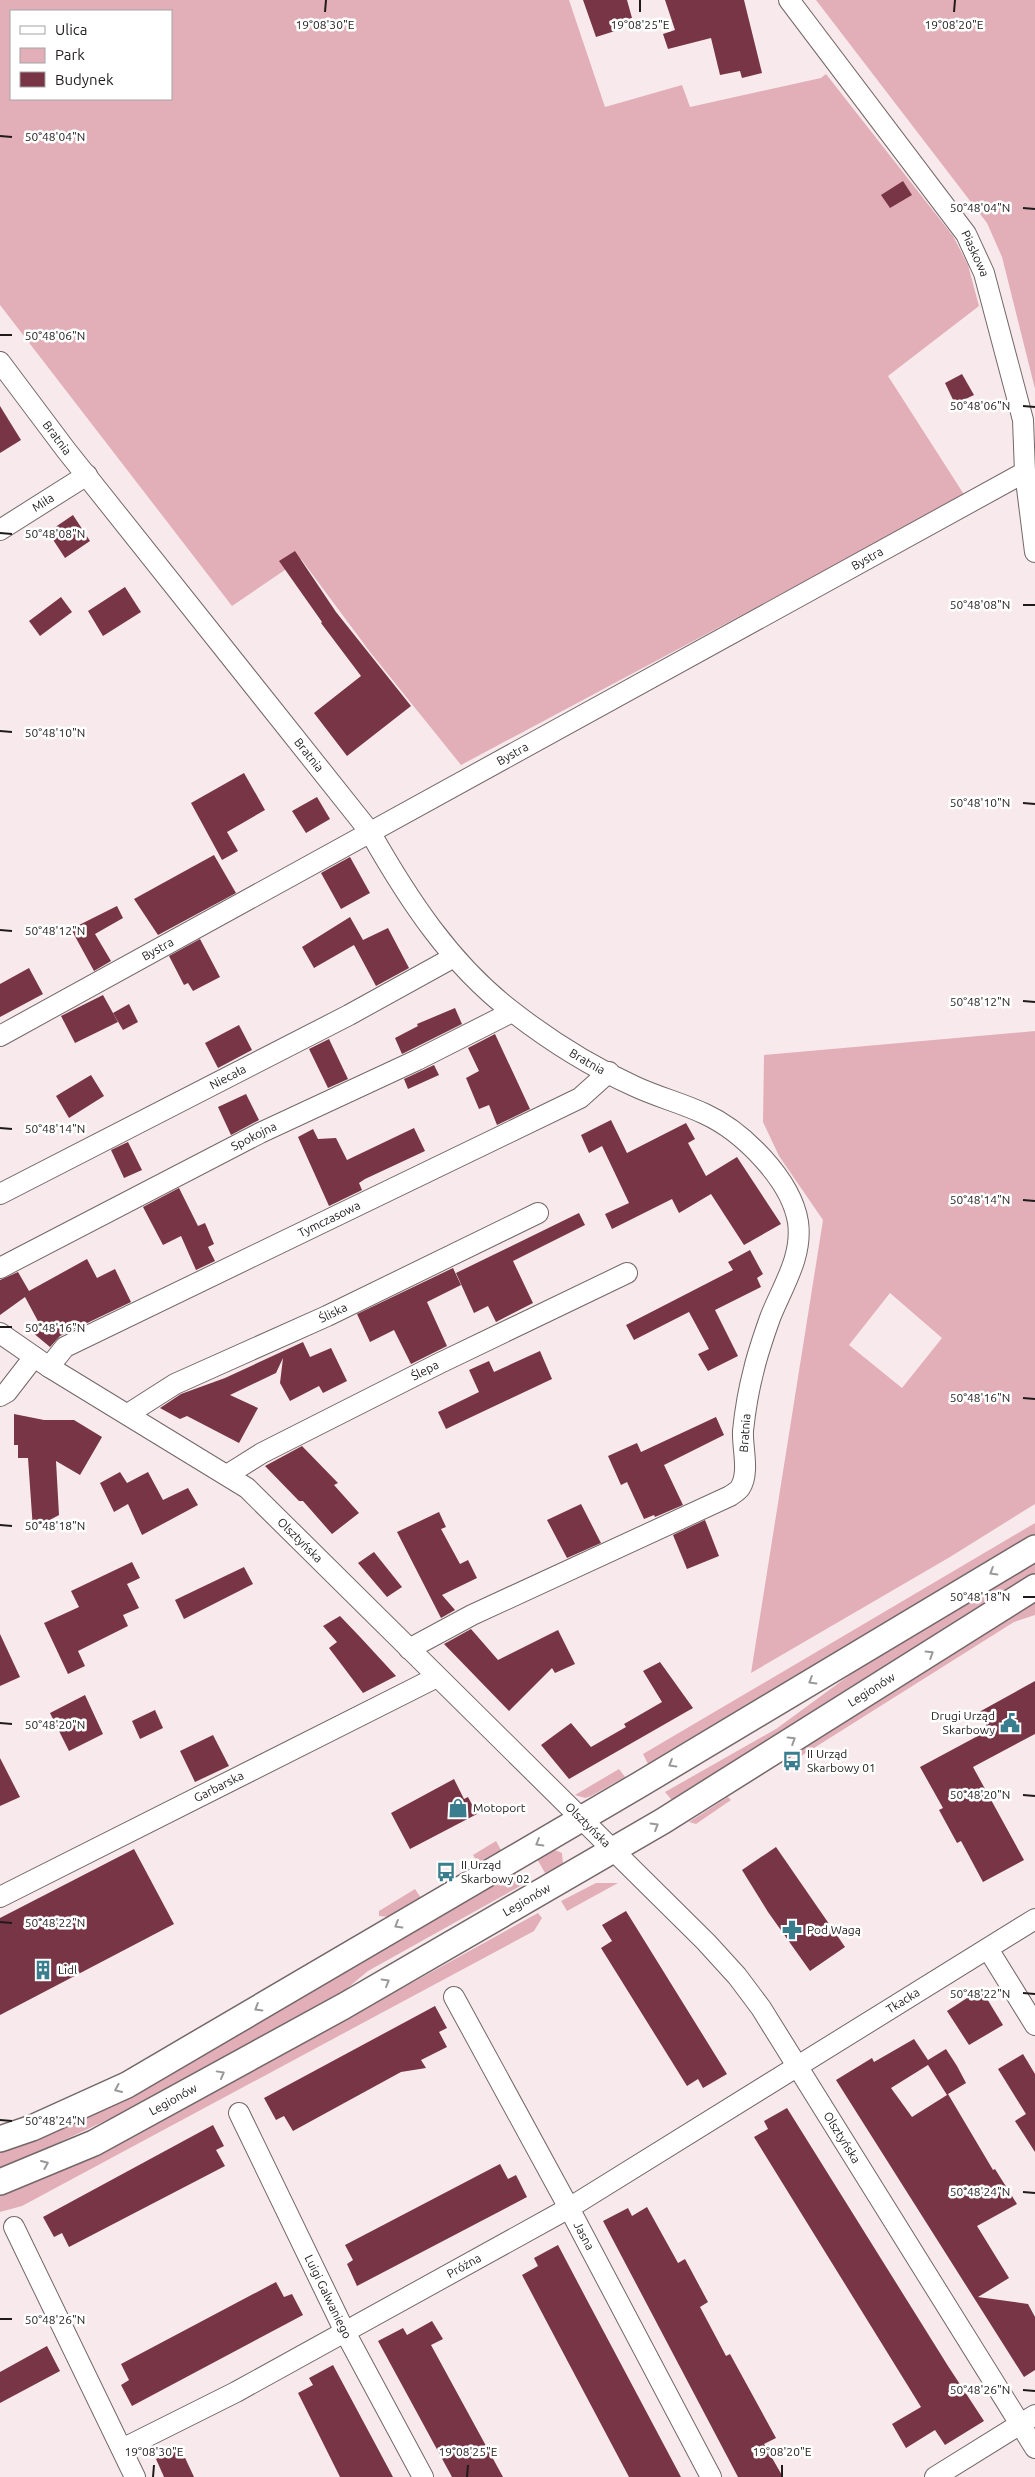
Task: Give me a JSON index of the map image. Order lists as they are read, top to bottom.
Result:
{
  "streets": {
    "street": [
      "Piaskowa",
      "Bratnia",
      "Miła",
      "Bystra",
      "Niecała",
      "Spokojna",
      "Tymczasowa",
      "Śliska",
      "Ślepa",
      "Olsztyńska",
      "Legionów",
      "Garbarska",
      "Tkacka",
      "Jasna",
      "Próżna",
      "Luigi Galwaniego"
    ]
  },
  "crossings": [
    ["Piaskowa", "Bystra"],
    ["Bratnia", "Miła"],
    ["Bratnia", "Bystra"],
    ["Bratnia", "Niecała"],
    ["Bratnia", "Spokojna"],
    ["Bratnia", "Tymczasowa"],
    ["Bratnia", "Olsztyńska"],
    ["Tymczasowa", "Olsztyńska"],
    ["Śliska", "Olsztyńska"],
    ["Ślepa", "Olsztyńska"],
    ["Olsztyńska", "Legionów"],
    ["Olsztyńska", "Garbarska"],
    ["Olsztyńska", "Tkacka"],
    ["Olsztyńska", "Próżna"],
    ["Tkacka", "Próżna"],
    ["Jasna", "Próżna"],
    ["Próżna", "Luigi Galwaniego"]
  ],
  "places": {
    "public building": ["Drugi Urząd Skarbowy"],
    "bus stop": ["II Urząd Skarbowy 01", "II Urząd Skarbowy 02"],
    "shop": ["Motoport"],
    "pharmacy": ["Pod Wagą"],
    "building": ["Lidl"]
  },
  "legend": ["Ulica", "Park", "Budynek"],
  "coordinates": [
    "19°08'30\"E",
    "19°08'25\"E",
    "19°08'20\"E",
    "50°48'04\"N",
    "50°48'06\"N",
    "50°48'08\"N",
    "50°48'10\"N",
    "50°48'12\"N",
    "50°48'14\"N",
    "50°48'16\"N",
    "50°48'18\"N",
    "50°48'20\"N",
    "50°48'22\"N",
    "50°48'24\"N",
    "50°48'26\"N"
  ]
}
